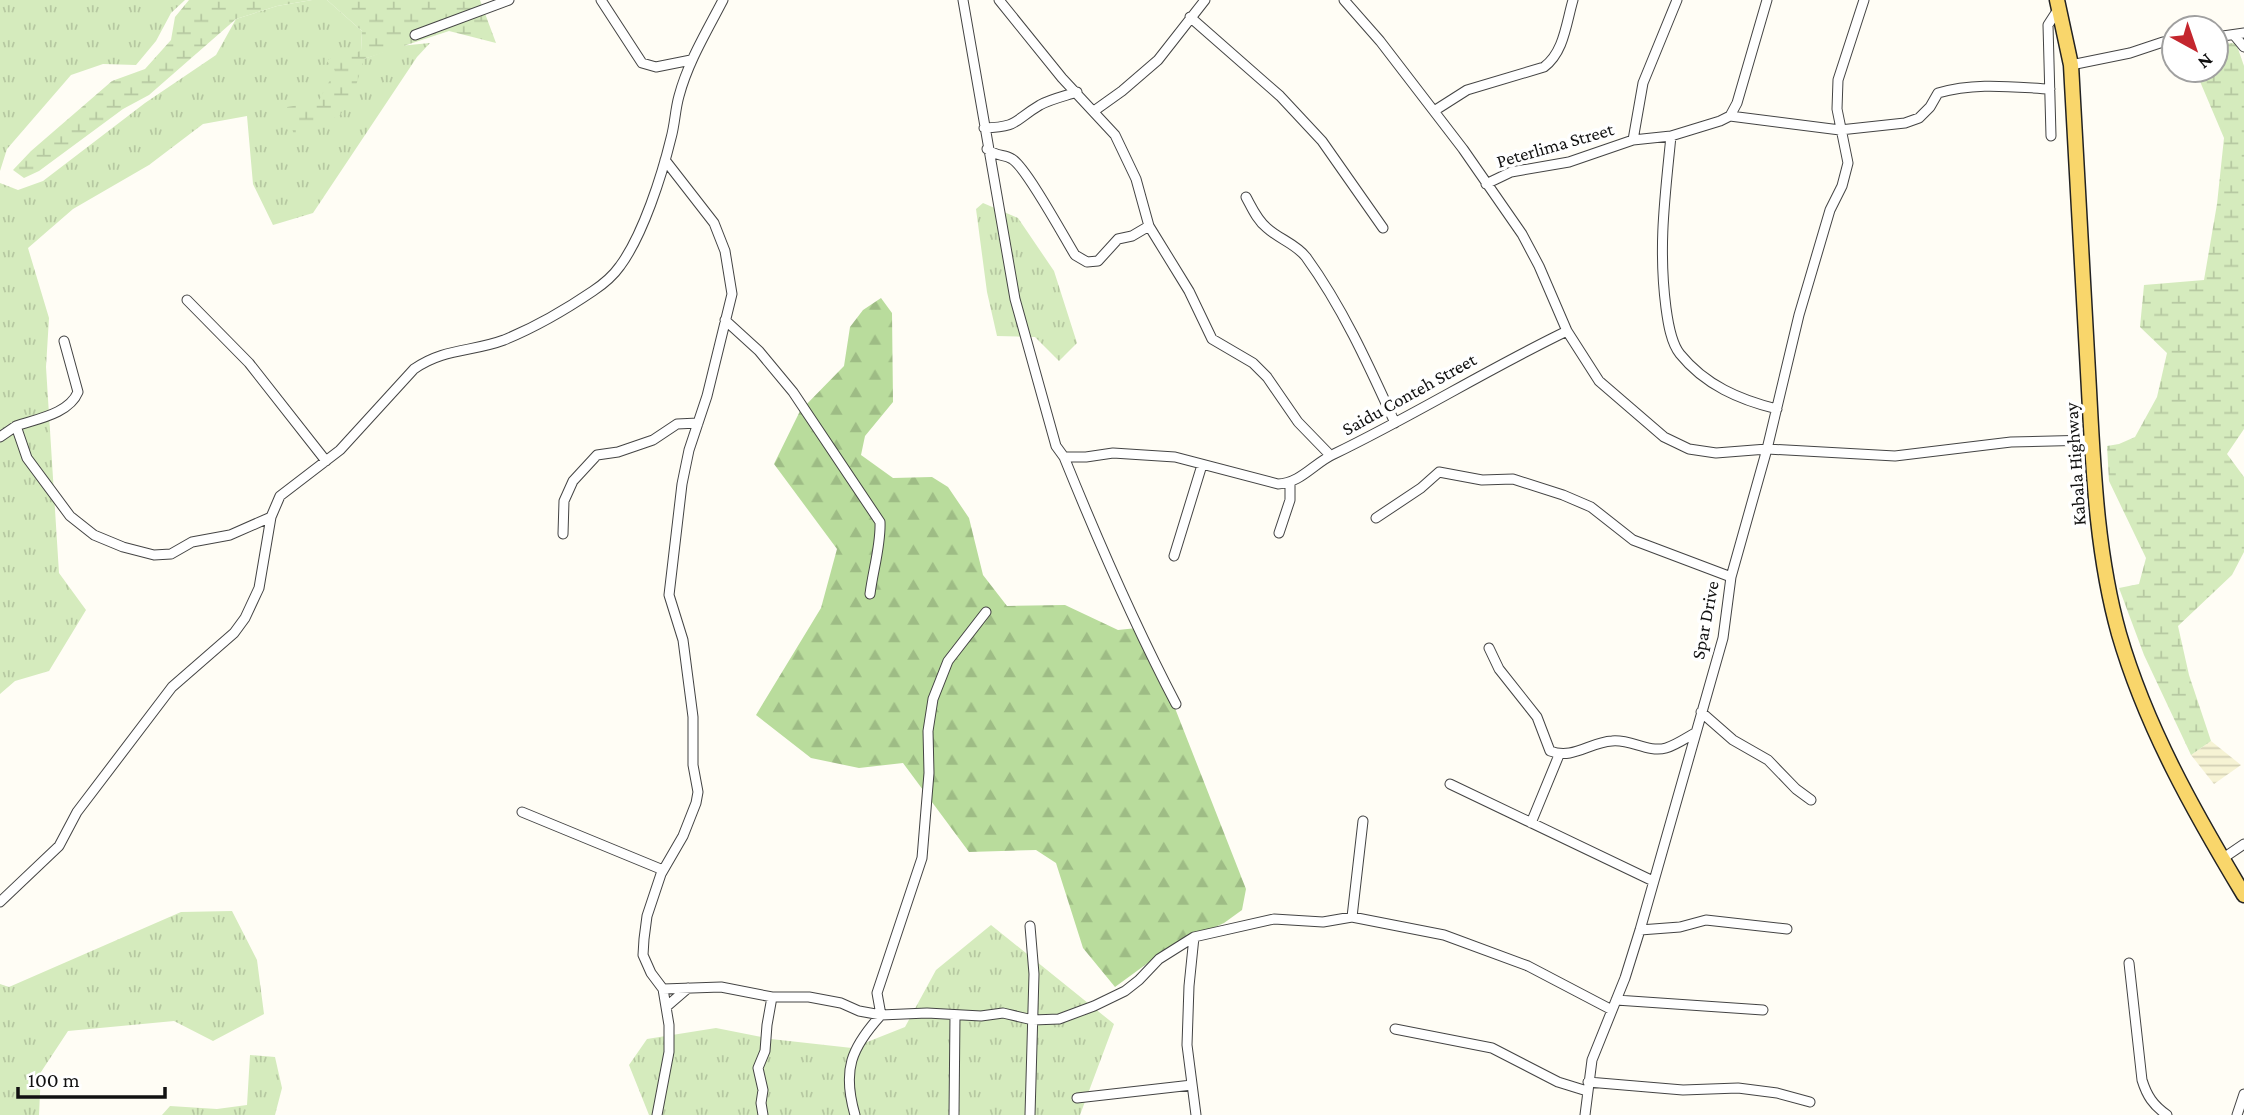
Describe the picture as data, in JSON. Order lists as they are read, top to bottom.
{
  "streets": {
    "main road": ["Kabala Highway"],
    "street": ["Peterlima Street", "Saidu Conteh Street", "Spar Drive"]
  },
  "scale_bar": "100 m",
  "north": "bottom right"
}
